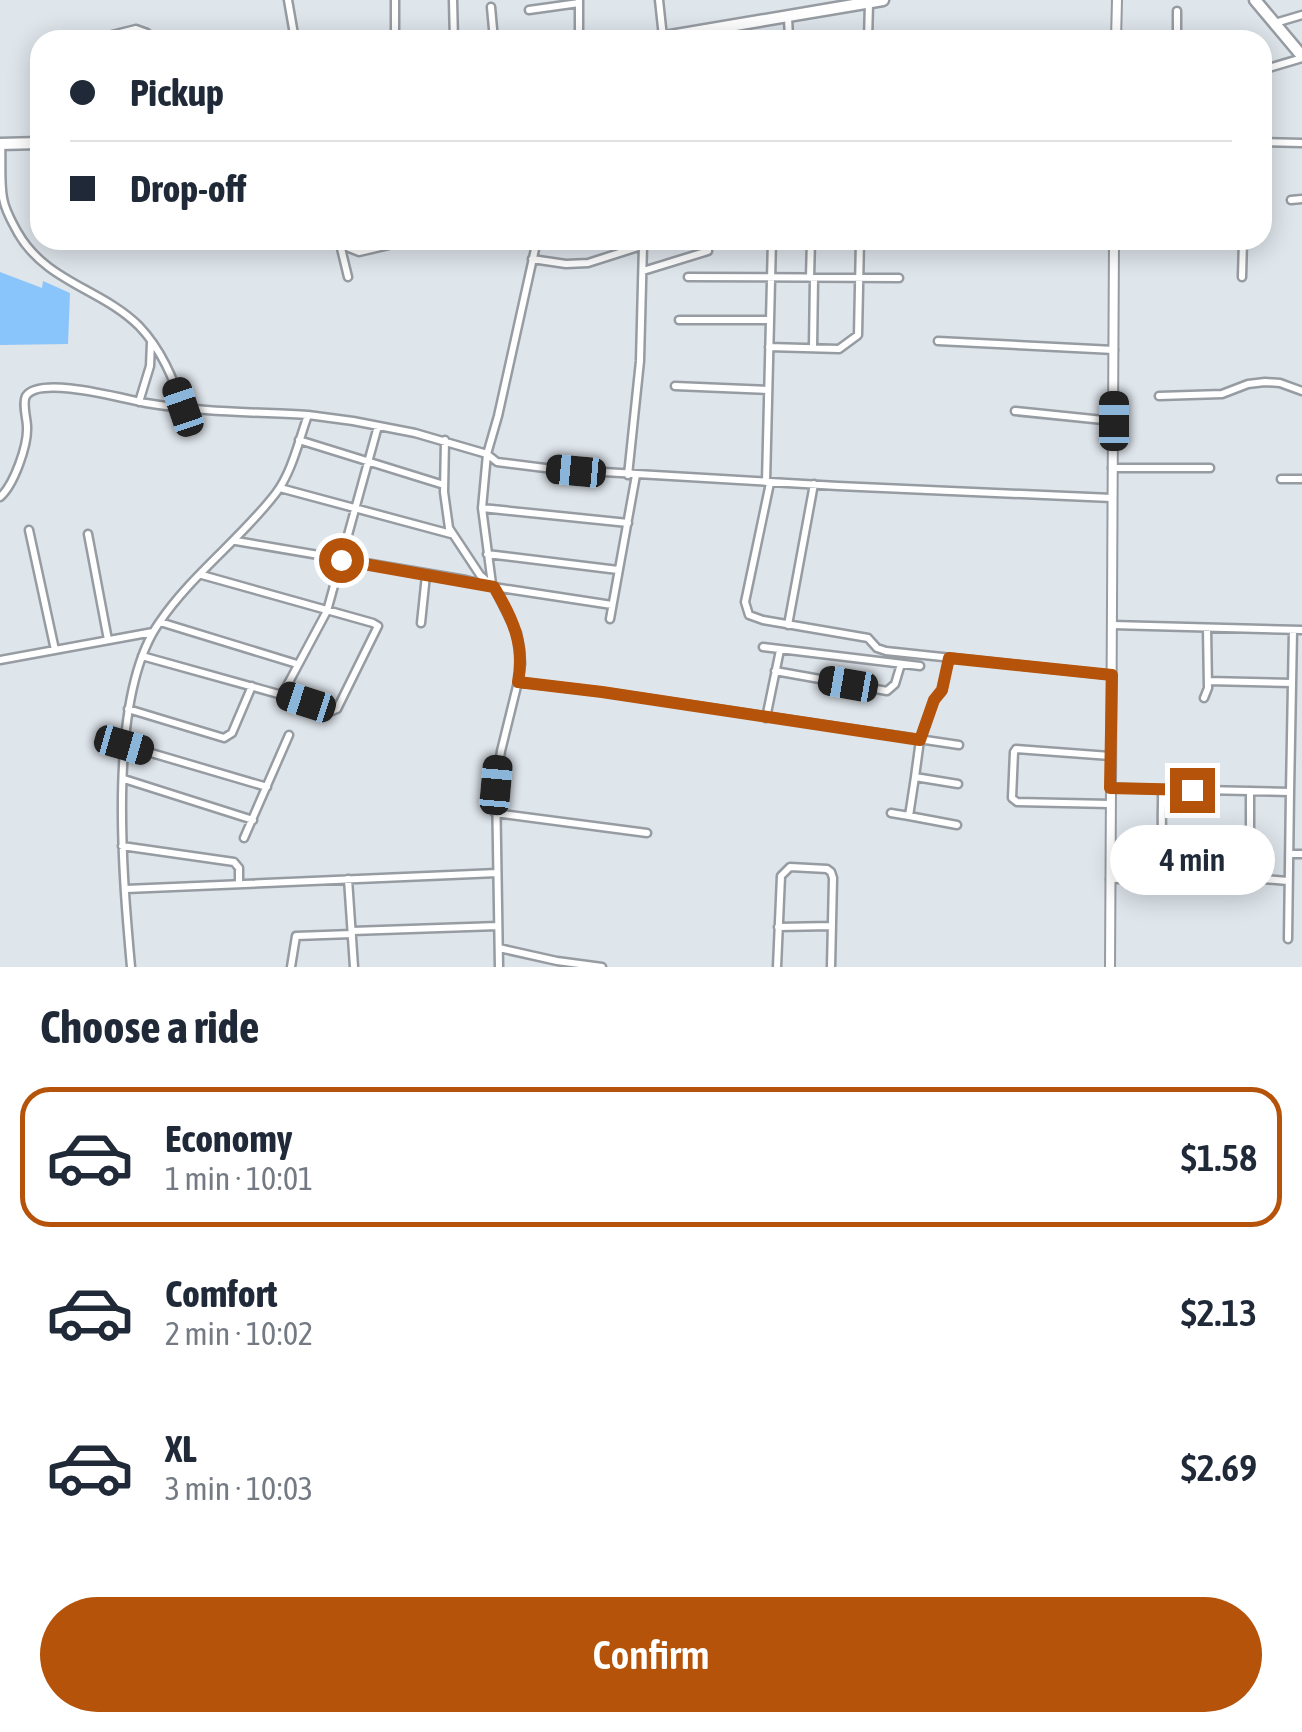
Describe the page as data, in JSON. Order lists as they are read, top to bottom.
{
  "page": {
    "banner": ["Pickup", "Drop-off"],
    "bubble": "4 min",
    "heading": "Choose a ride",
    "list": [
      {
        "name": "Economy",
        "note": "1 min · 10:01",
        "value": "$1.58"
      },
      {
        "name": "Comfort",
        "note": "2 min · 10:02",
        "value": "$2.13"
      },
      {
        "name": "XL",
        "note": "3 min · 10:03",
        "value": "$2.69"
      }
    ],
    "buttons": "Confirm"
  }
}
